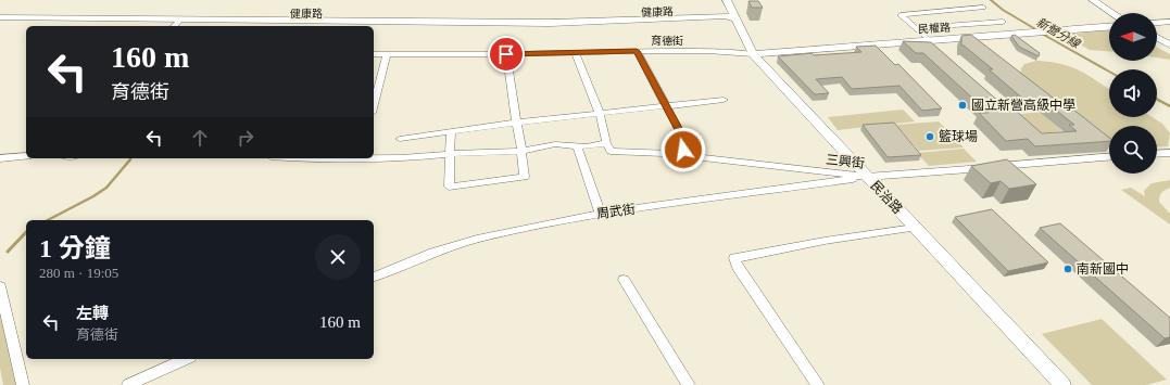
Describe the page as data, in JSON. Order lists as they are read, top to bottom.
{
  "streets": {
    "street": [
      "健康路",
      "民權路",
      "育德街",
      "三興街",
      "民治路",
      "周武街"
    ]
  },
  "crossings": [
    ["健康路", "民治路"],
    ["民權路", "育德街"],
    ["民權路", "民治路"],
    ["育德街", "民治路"],
    ["三興街", "民治路"],
    ["三興街", "周武街"],
    ["民治路", "周武街"]
  ],
  "water": ["新營分線"],
  "places": ["國立新營高級中學", "籃球場", "南新國中"],
  "north": "left",
  "page": {
    "turn": ["160 m", "育德街"],
    "heading": ["1 分鐘", "280 m · 19:05"],
    "list": [
      {
        "name": "左轉",
        "note": "育德街",
        "value": "160 m"
      }
    ]
  }
}
